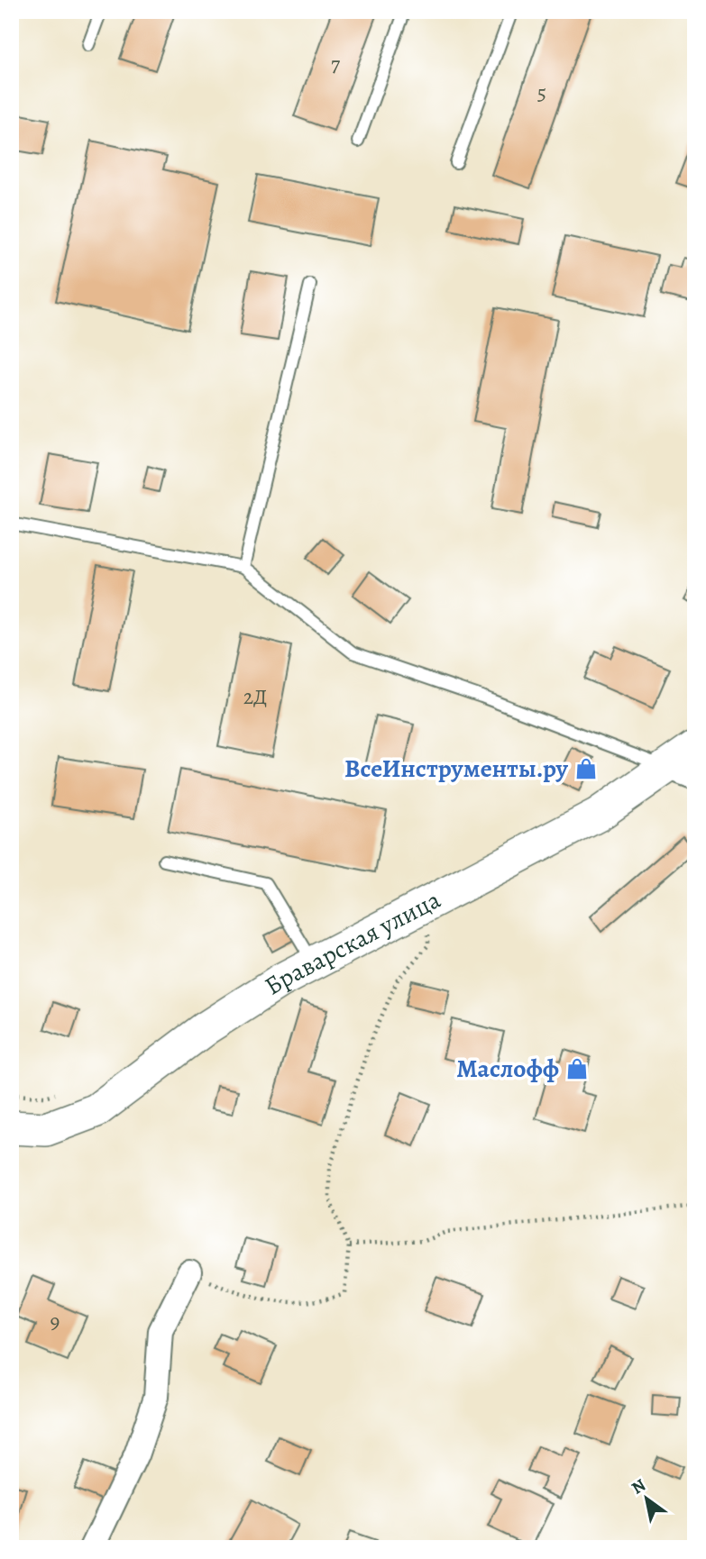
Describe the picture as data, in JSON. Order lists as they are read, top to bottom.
{
  "streets": {
    "main road": ["Браварская улица"]
  },
  "places": {
    "shop": ["ВсеИнструменты.ру", "Маслофф"]
  },
  "house_numbers": [
    "7",
    "5",
    "2Д",
    "9"
  ],
  "north": "top left"
}
